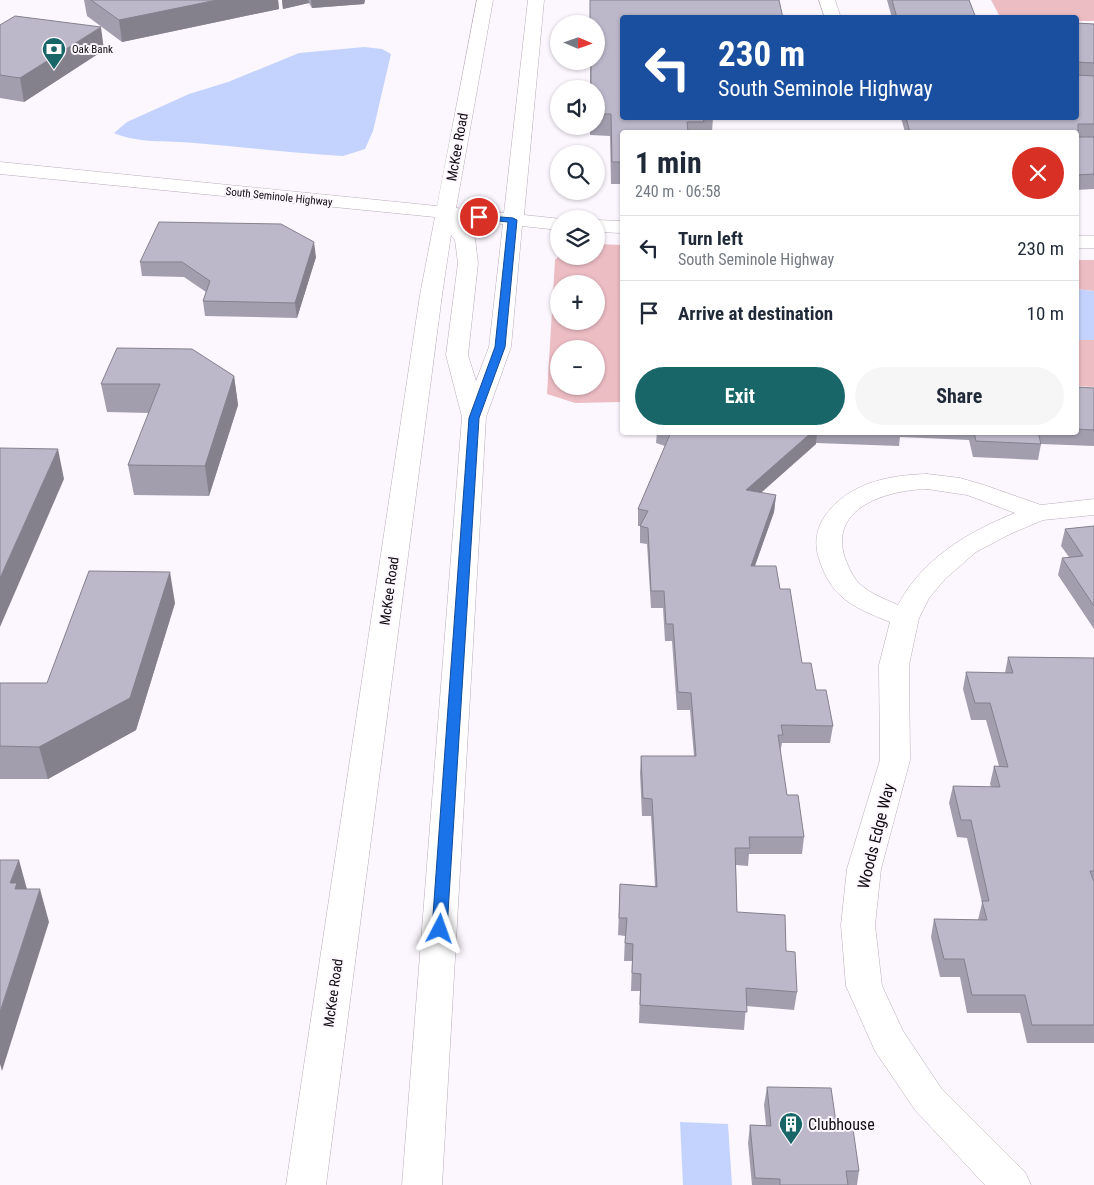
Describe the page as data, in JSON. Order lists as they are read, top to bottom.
{
  "streets": {
    "main road": ["McKee Road", "South Seminole Highway", "Woods Edge Way"]
  },
  "crossings": [
    ["McKee Road", "South Seminole Highway"]
  ],
  "places": {
    "bank": ["Oak Bank"],
    "building": ["Clubhouse"]
  },
  "north": "right",
  "page": {
    "map_buttons": ["+", "−"],
    "turn": ["230 m", "South Seminole Highway"],
    "heading": ["1 min", "240 m · 06:58"],
    "list": [
      {
        "name": "Turn left",
        "note": "South Seminole Highway",
        "value": "230 m"
      },
      {
        "name": "Arrive at destination",
        "value": "10 m"
      }
    ],
    "buttons": ["Exit", "Share"]
  }
}
